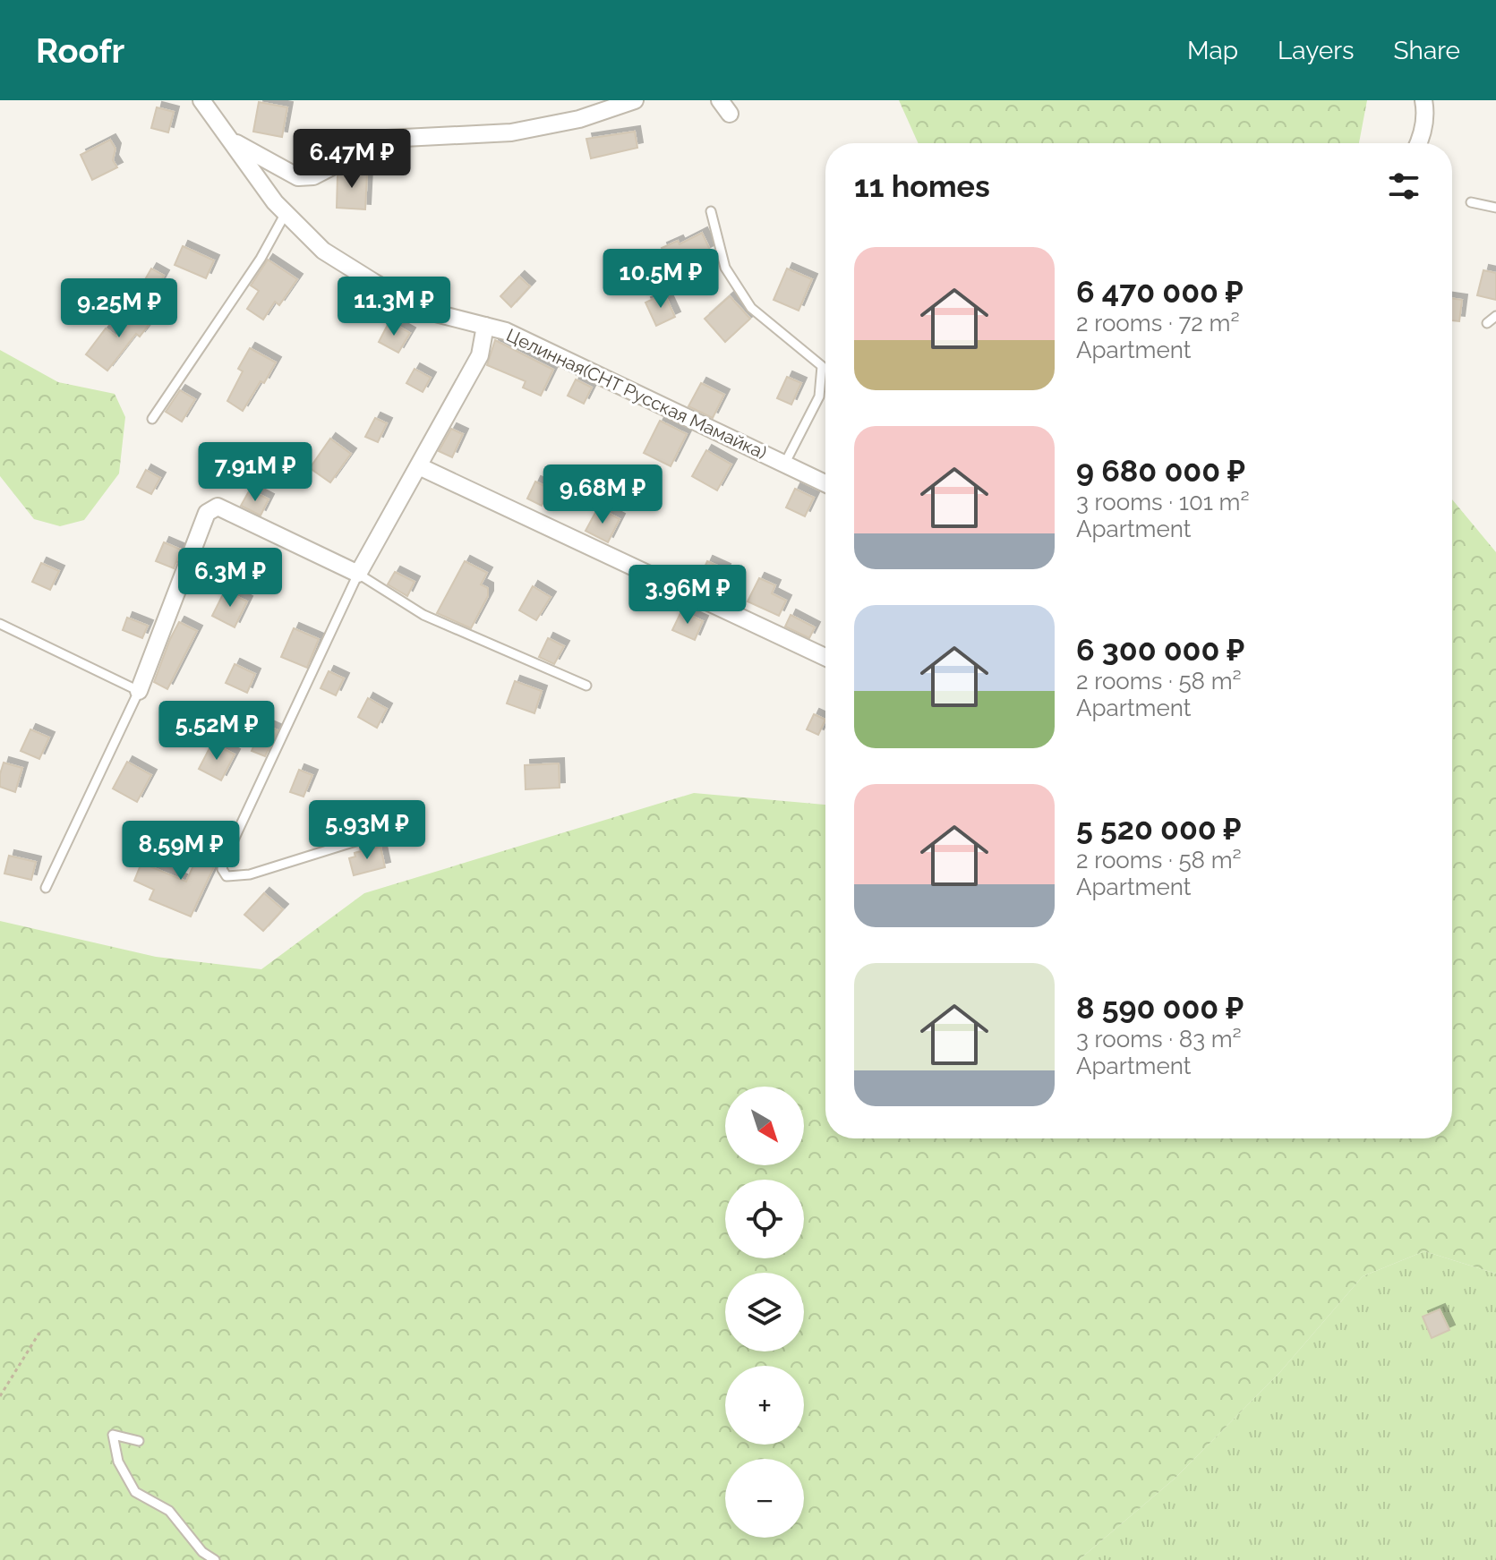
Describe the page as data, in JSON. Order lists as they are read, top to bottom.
{
  "streets": {
    "street": ["Целинная(СНТ Русская Мамайка)"]
  },
  "north": "bottom right",
  "page": {
    "header": "Roofr",
    "nav": ["Map", "Layers", "Share"],
    "price": [
      "6.47M ₽",
      "10.5M ₽",
      "11.3M ₽",
      "9.25M ₽",
      "7.91M ₽",
      "9.68M ₽",
      "6.3M ₽",
      "3.96M ₽",
      "5.52M ₽",
      "5.93M ₽",
      "8.59M ₽"
    ],
    "heading": "11 homes",
    "list": [
      {
        "name": "6 470 000 ₽",
        "note": "2 rooms · 72 m² · Apartment"
      },
      {
        "name": "9 680 000 ₽",
        "note": "3 rooms · 101 m² · Apartment"
      },
      {
        "name": "6 300 000 ₽",
        "note": "2 rooms · 58 m² · Apartment"
      },
      {
        "name": "5 520 000 ₽",
        "note": "2 rooms · 58 m² · Apartment"
      },
      {
        "name": "8 590 000 ₽",
        "note": "3 rooms · 83 m² · Apartment"
      }
    ],
    "map_buttons": ["+", "−"]
  }
}
